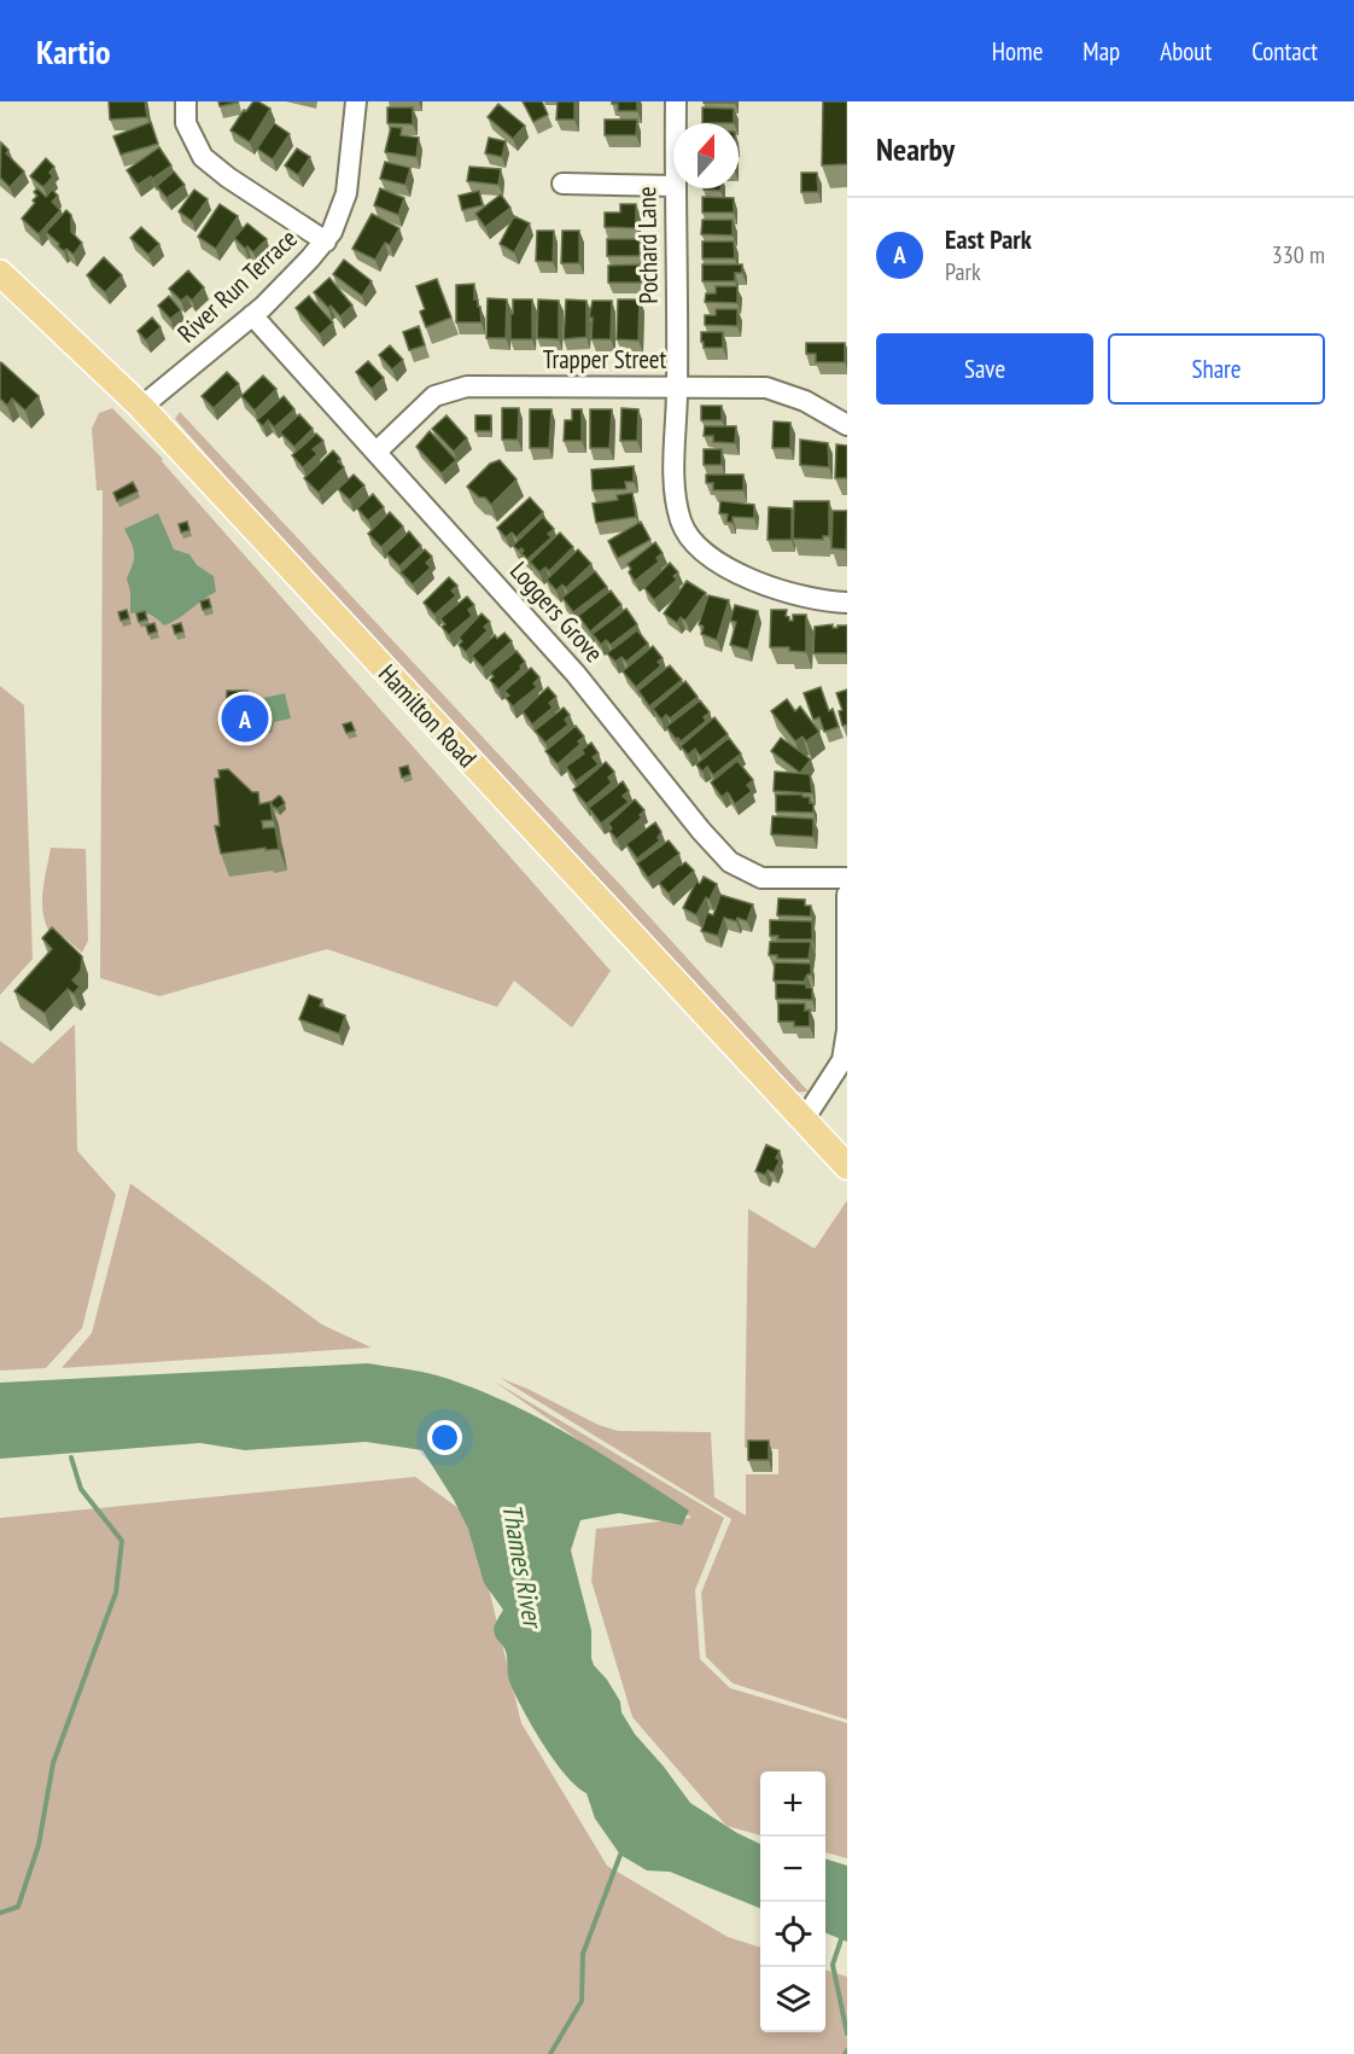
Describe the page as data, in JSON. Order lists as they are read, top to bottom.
{
  "streets": {
    "main road": ["Hamilton Road"],
    "street": [
      "Pochard Lane",
      "River Run Terrace",
      "Trapper Street",
      "Loggers Grove"
    ]
  },
  "crossings": [
    ["Pochard Lane", "Trapper Street"],
    ["River Run Terrace", "Loggers Grove"],
    ["River Run Terrace", "Hamilton Road"],
    ["Trapper Street", "Loggers Grove"]
  ],
  "water": ["Thames River"],
  "north": "top",
  "page": {
    "header": "Kartio",
    "nav": [
      "Home",
      "Map",
      "About",
      "Contact"
    ],
    "heading": "Nearby",
    "list": [
      {
        "mark": "A",
        "name": "East Park",
        "note": "Park",
        "value": "330 m"
      }
    ],
    "buttons": ["Save", "Share"],
    "pins": "A",
    "map_buttons": ["+", "−"]
  }
}
